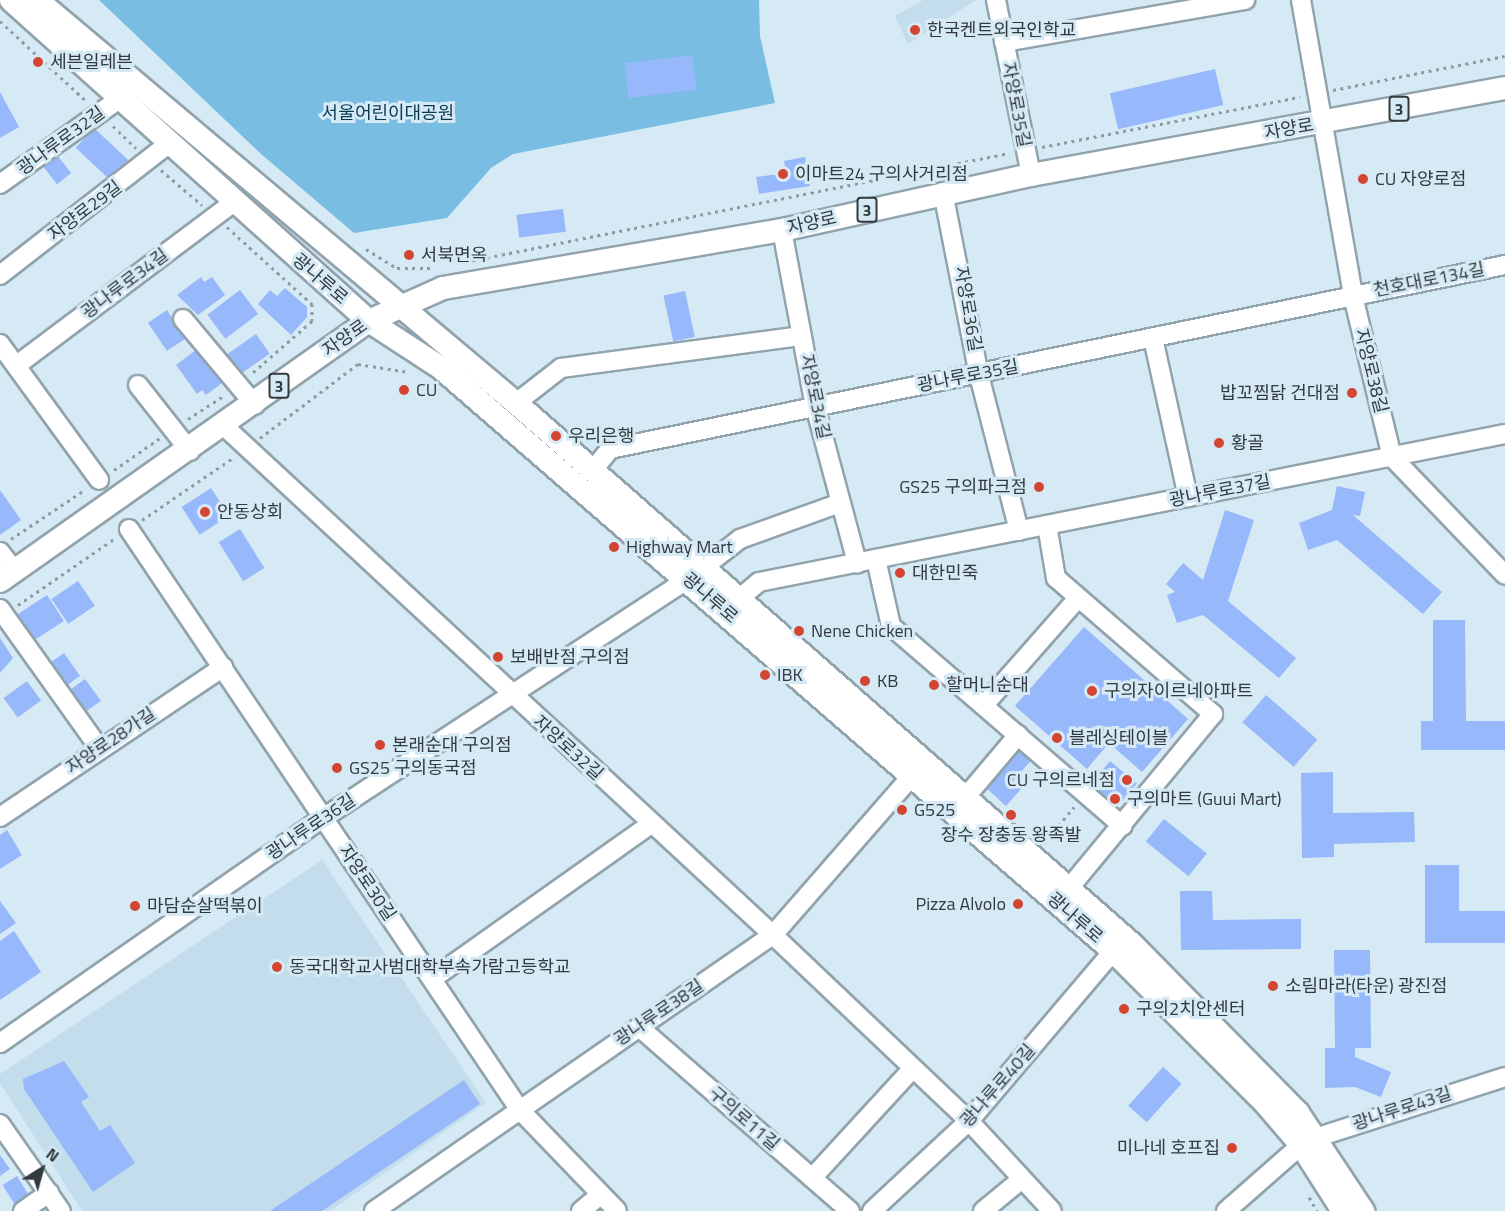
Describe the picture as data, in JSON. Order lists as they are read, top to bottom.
{
  "streets": {
    "main road": ["3", "자양로", "광나루로"],
    "street": [
      "자양로35길",
      "광나루로32길",
      "자양로29길",
      "천호대로134길",
      "광나루로34길",
      "자양로36길",
      "자양로38길",
      "광나루로35길",
      "자양로34길",
      "광나루로37길",
      "자양로28가길",
      "자양로32길",
      "광나루로36길",
      "자양로30길",
      "광나루로38길",
      "광나루로40길",
      "광나루로43길",
      "구의로11길"
    ]
  },
  "crossings": [
    ["자양로35길", "자양로"],
    ["자양로", "광나루로"],
    ["자양로", "자양로36길"],
    ["자양로", "자양로38길"],
    ["자양로", "자양로34길"],
    ["자양로", "자양로32길"],
    ["광나루로32길", "광나루로"],
    ["자양로29길", "광나루로"],
    ["광나루로", "광나루로34길"],
    ["광나루로", "광나루로35길"],
    ["광나루로", "자양로34길"],
    ["광나루로", "광나루로37길"],
    ["광나루로", "광나루로36길"],
    ["광나루로", "광나루로38길"],
    ["광나루로", "광나루로40길"],
    ["광나루로", "광나루로43길"],
    ["천호대로134길", "자양로38길"],
    ["천호대로134길", "광나루로35길"],
    ["자양로36길", "광나루로35길"],
    ["자양로36길", "광나루로37길"],
    ["자양로38길", "광나루로35길"],
    ["자양로38길", "광나루로37길"],
    ["광나루로35길", "자양로34길"],
    ["자양로34길", "광나루로37길"],
    ["자양로28가길", "자양로30길"],
    ["자양로32길", "광나루로36길"],
    ["자양로32길", "광나루로38길"],
    ["자양로32길", "광나루로40길"],
    ["광나루로36길", "자양로30길"],
    ["자양로30길", "광나루로38길"],
    ["광나루로38길", "구의로11길"]
  ],
  "parks": ["서울어린이대공원"],
  "places": [
    "한국켄트외국인학교",
    "세븐일레븐",
    "이마트24 구의사거리점",
    "CU 자양로점",
    "서북면옥",
    "CU",
    "밥꼬찜닭 건대점",
    "우리은행",
    "황골",
    "GS25 구의파크점",
    "안동상회",
    "Highway Mart",
    "대한민죽",
    "Nene Chicken",
    "보배반점 구의점",
    "IBK",
    "KB",
    "할머니순대",
    "구의자이르네아파트",
    "블레싱테이블",
    "본래순대 구의점",
    "GS25 구의동국점",
    "CU 구의르네점",
    "구의마트 (Guui Mart)",
    "G525",
    "장수 장충동 왕족발",
    "Pizza Alvolo",
    "마담순살떡볶이",
    "동국대학교사범대학부속가람고등학교",
    "소림마라(타운) 광진점",
    "구의2치안센터",
    "미나네 호프집"
  ],
  "north": "top right"
}
